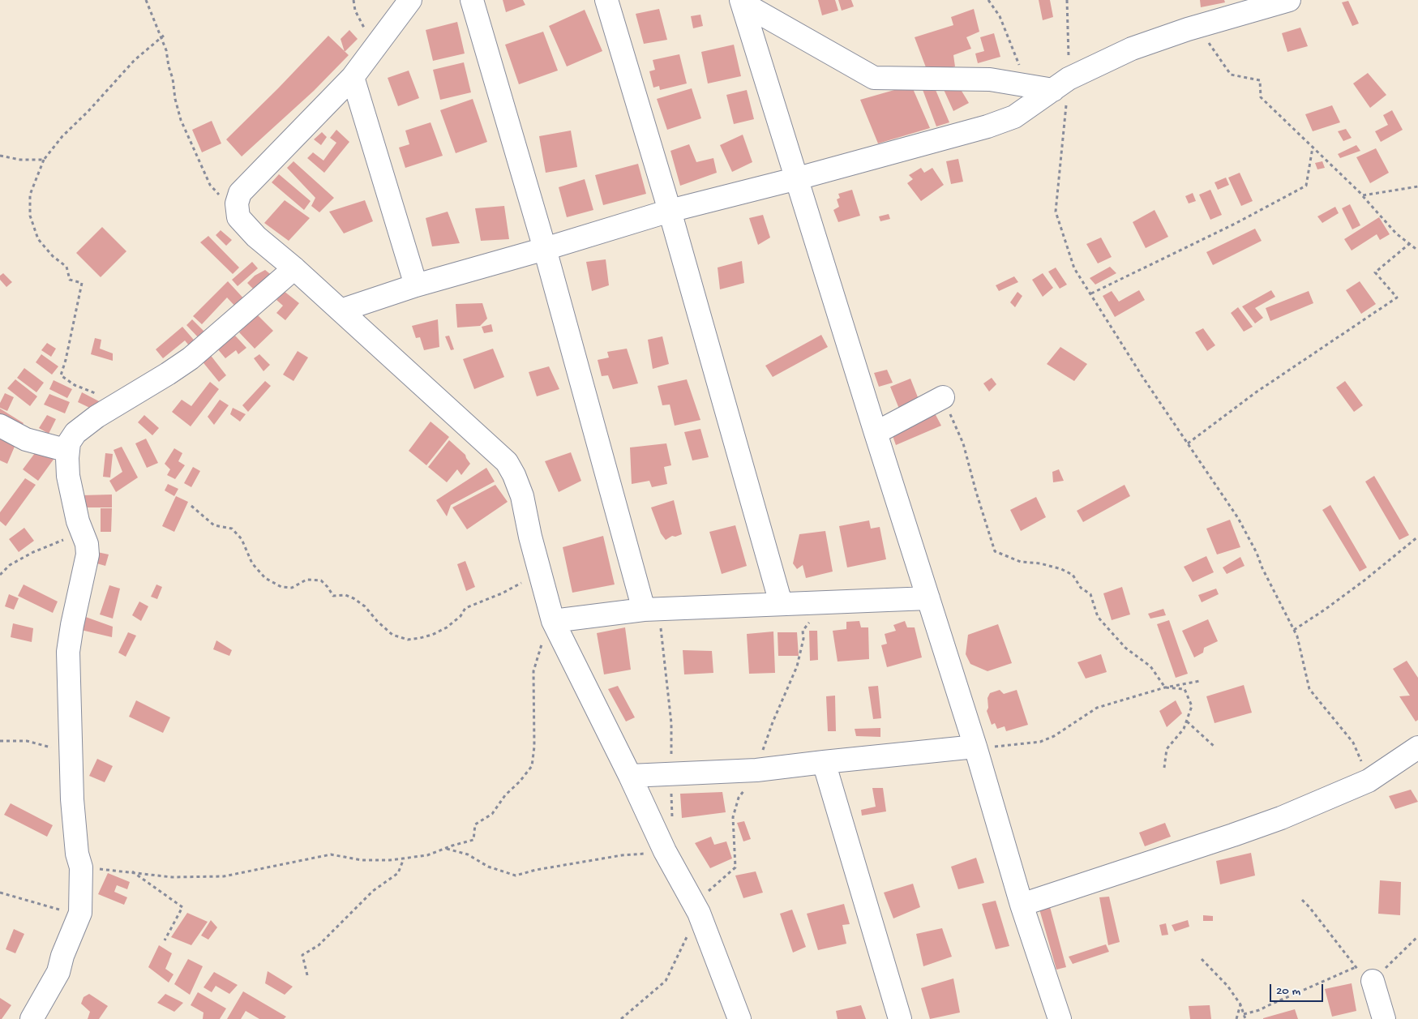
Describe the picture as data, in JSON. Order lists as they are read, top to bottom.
{
  "scale_bar": "20 m"
}
